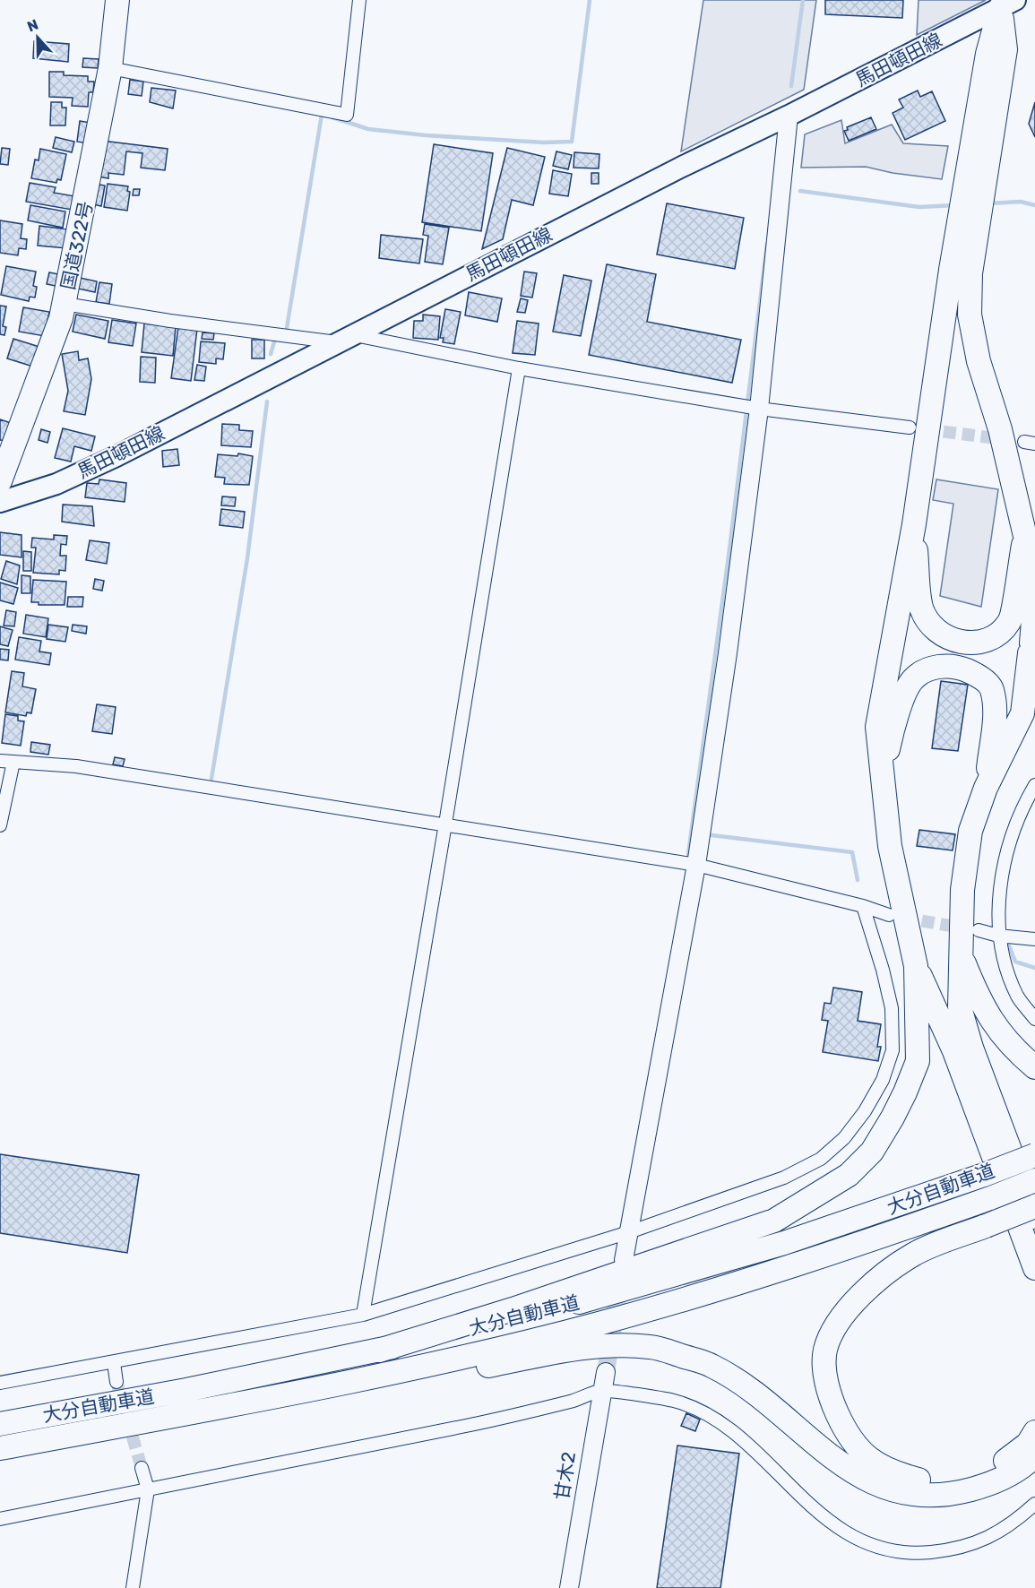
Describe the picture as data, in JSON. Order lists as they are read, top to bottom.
{
  "streets": {
    "highway": ["国道322号", "大分自動車道"],
    "main road": ["馬田頓田線"],
    "street": ["甘木2"]
  },
  "north": "top"
}
